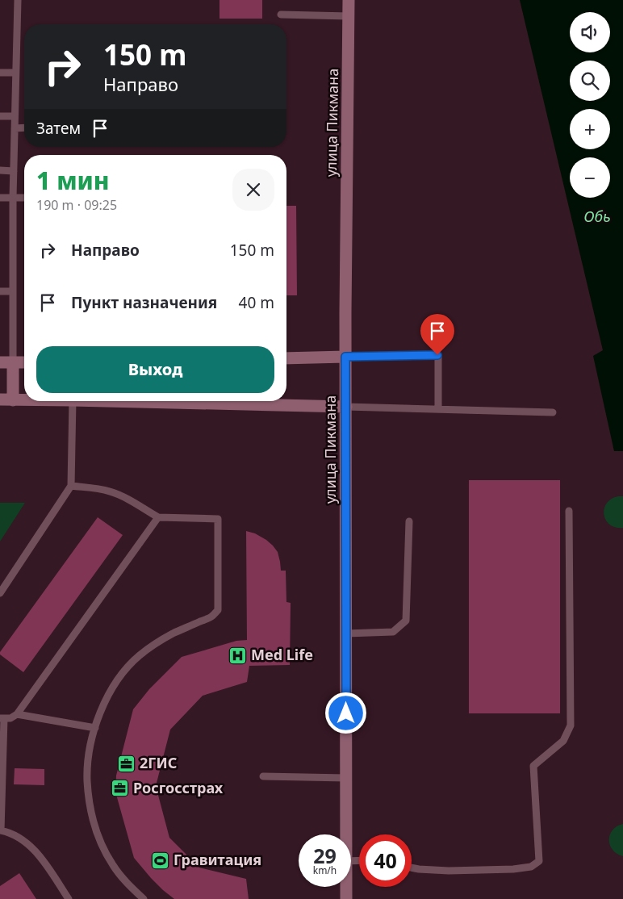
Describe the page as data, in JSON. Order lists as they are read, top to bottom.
{
  "streets": {
    "street": ["улица Пикмана"]
  },
  "water": ["Обь"],
  "places": {
    "hospital": ["Med Life"],
    "office": ["2ГИС", "Росгосстрах"],
    "sports": ["Гравитация"]
  },
  "page": {
    "map_buttons": ["+", "−"],
    "turn": ["150 m", "Направо"],
    "then": "Затем",
    "heading": ["1 мин", "190 m · 09:25"],
    "list": [
      {
        "name": "Направо",
        "value": "150 m"
      },
      {
        "name": "Пункт назначения",
        "value": "40 m"
      }
    ],
    "buttons": "Выход",
    "speed": "29 km/h",
    "limit": "40"
  }
}
